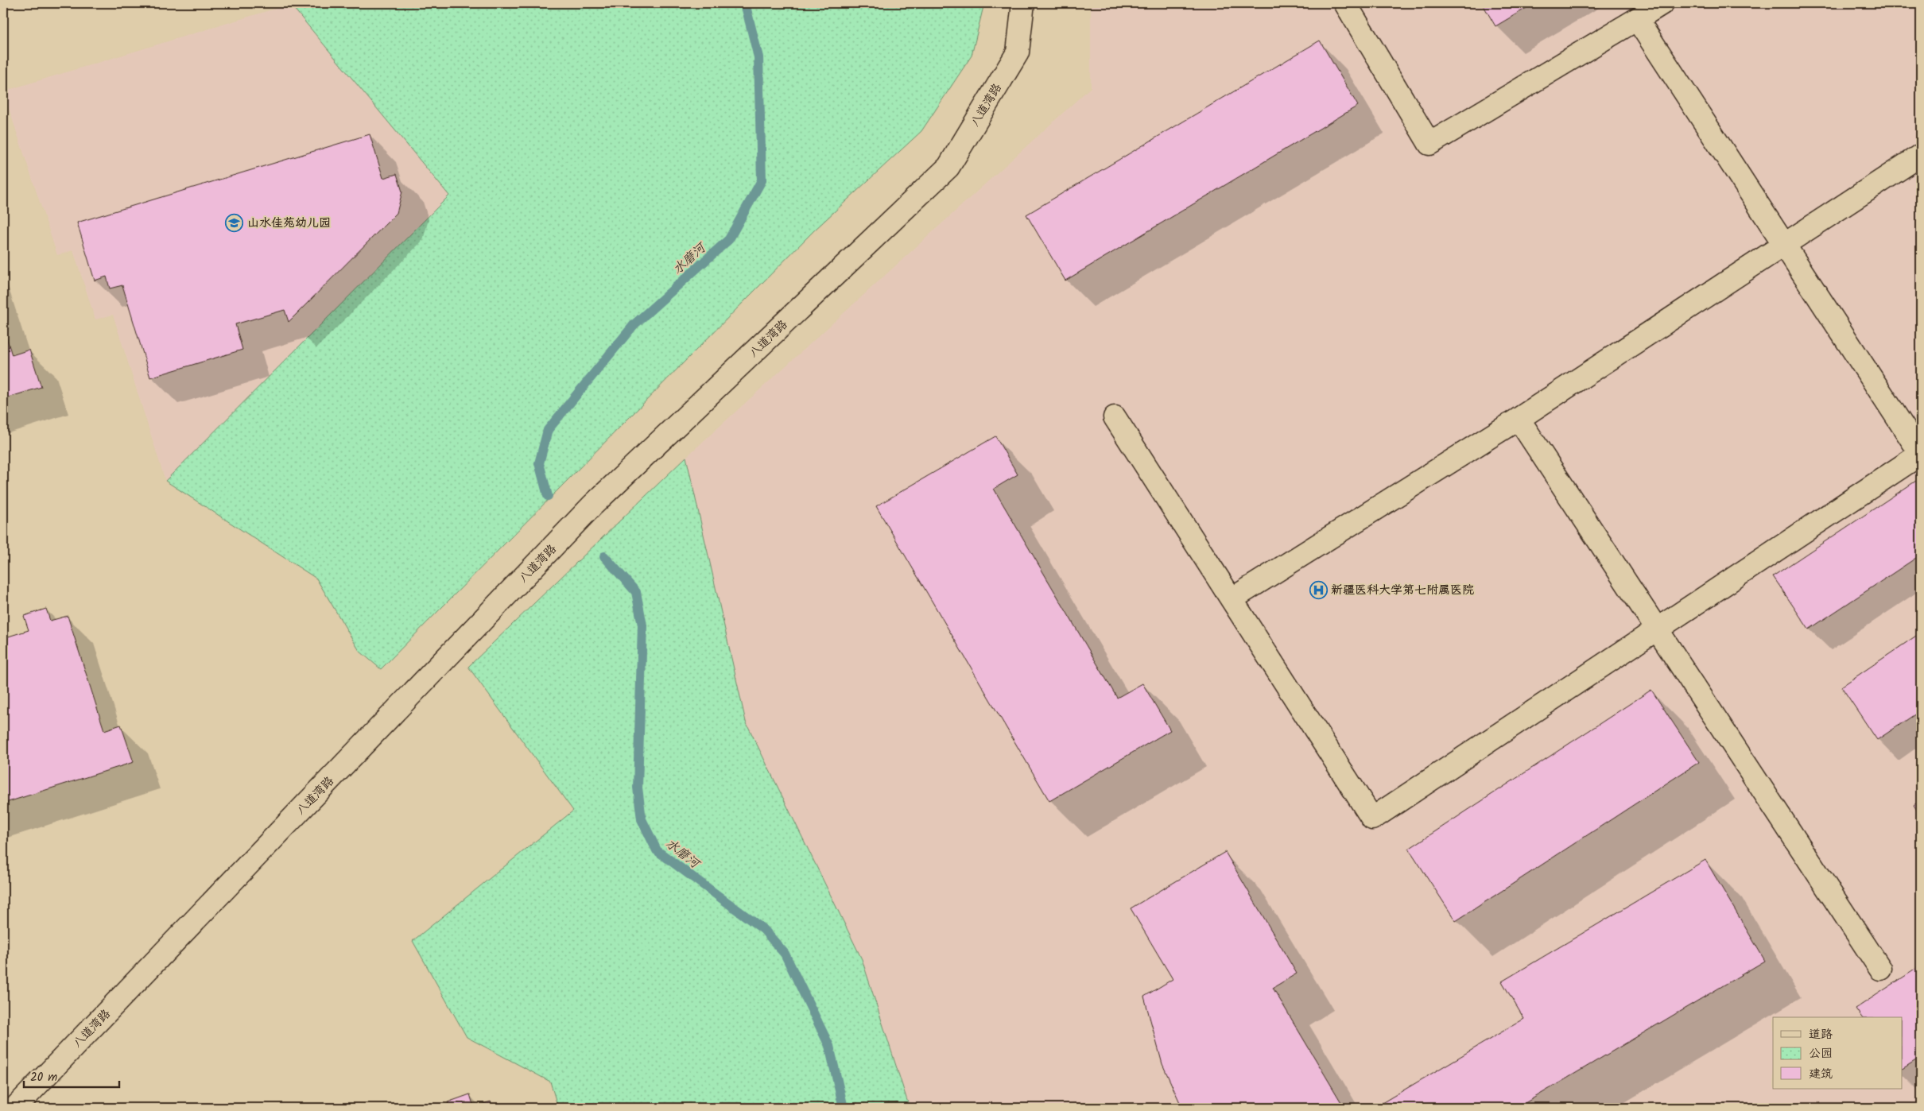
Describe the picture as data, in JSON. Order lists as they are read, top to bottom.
{
  "streets": {
    "street": ["八道湾路"]
  },
  "water": ["水磨河"],
  "places": {
    "school or university": ["山水佳苑幼儿园"],
    "hospital": ["新疆医科大学第七附属医院"]
  },
  "legend": ["道路", "公园", "建筑"],
  "scale_bar": "20 m"
}
